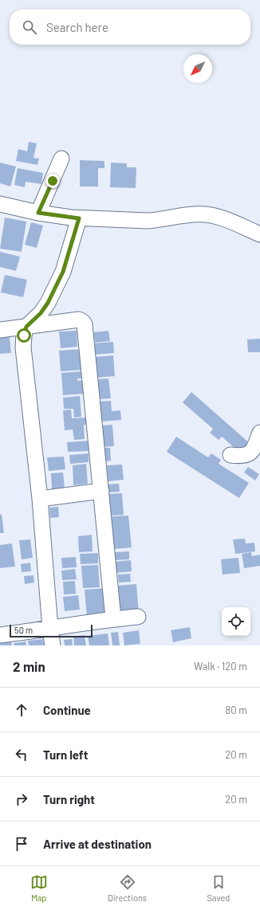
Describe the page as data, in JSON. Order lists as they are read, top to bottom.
{
  "scale_bar": "50 m",
  "north": "bottom left",
  "page": {
    "search": "Search here",
    "scale": "50 m",
    "heading": ["2 min", "Walk · 120 m"],
    "list": [
      ["Continue", "80 m"],
      ["Turn left", "20 m"],
      ["Turn right", "20 m"],
      "Arrive at destination"
    ],
    "nav": ["Map", "Directions", "Saved"]
  }
}
